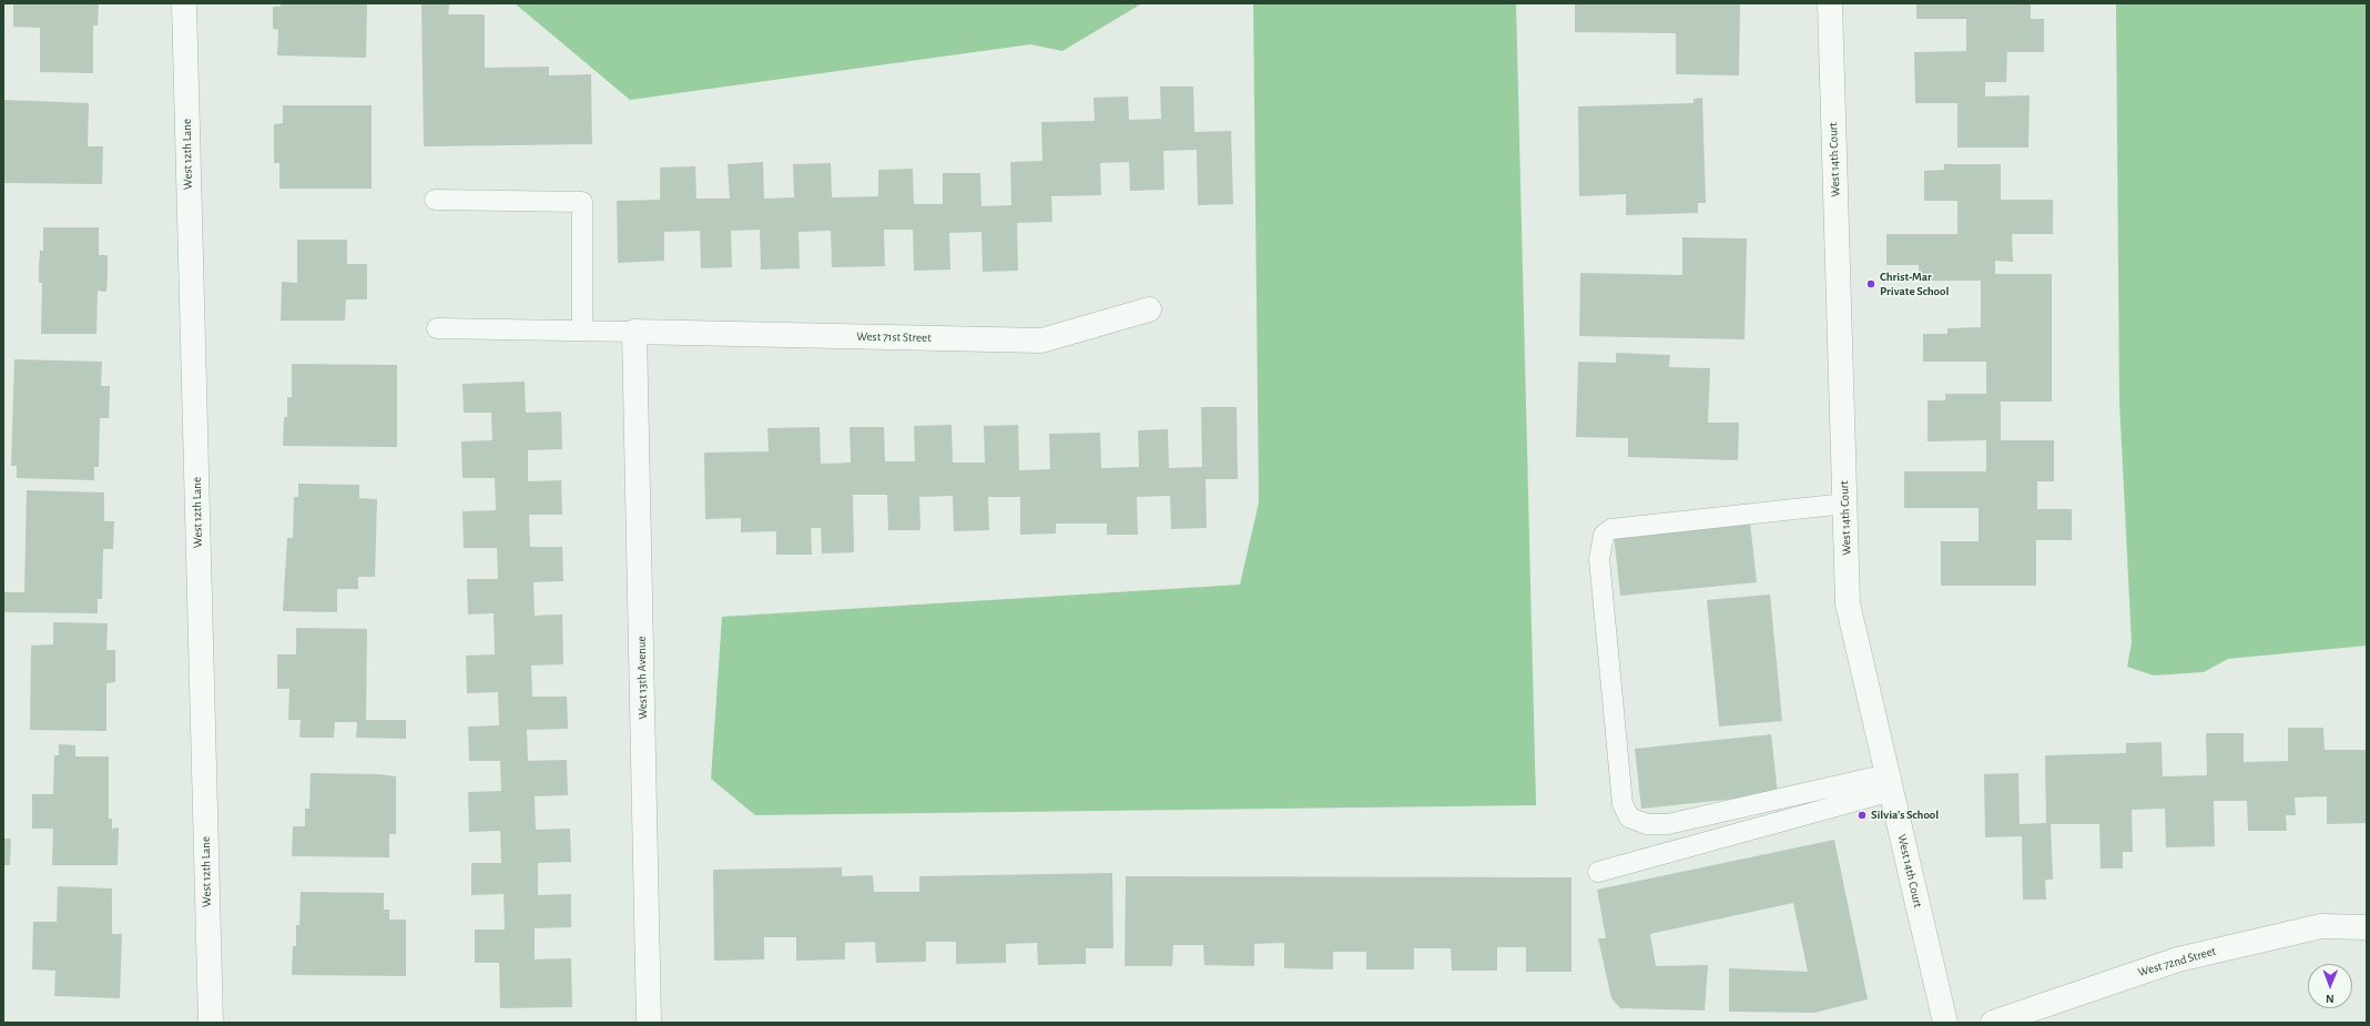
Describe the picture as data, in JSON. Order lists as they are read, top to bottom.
{
  "streets": {
    "street": [
      "West 12th Lane",
      "West 14th Court",
      "West 71st Street",
      "West 13th Avenue",
      "West 72nd Street"
    ]
  },
  "crossings": [
    ["West 71st Street", "West 13th Avenue"]
  ],
  "places": ["Christ-Mar Private School", "Silvia's School"],
  "north": "bottom"
}
